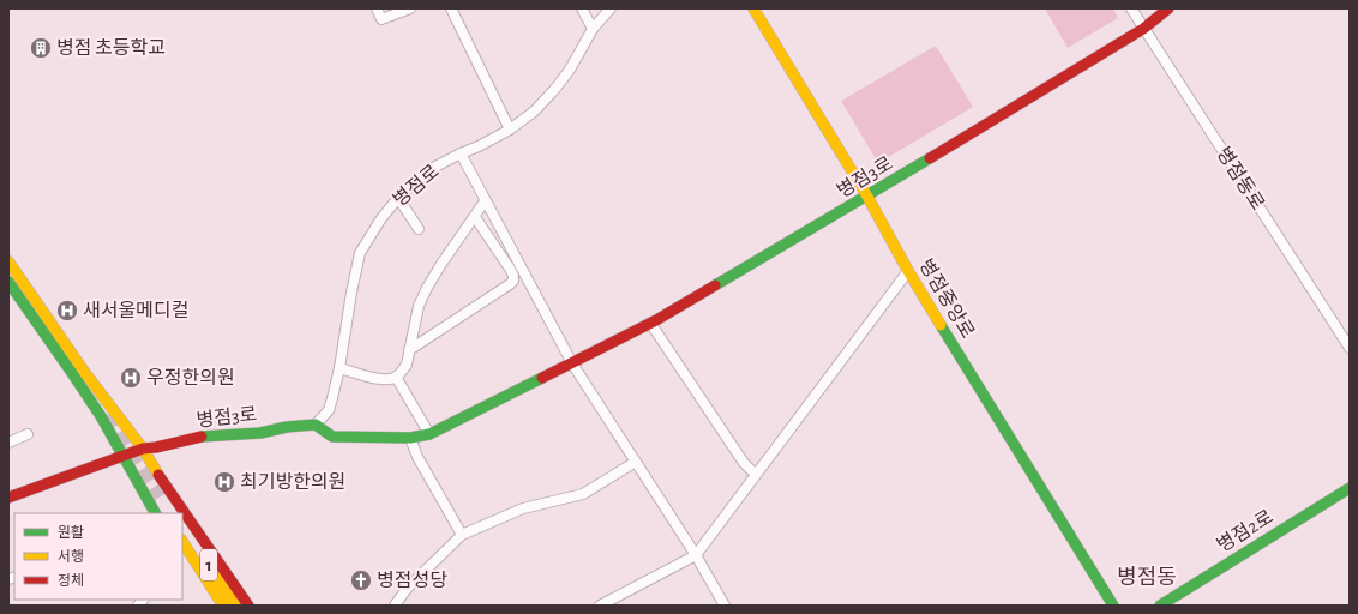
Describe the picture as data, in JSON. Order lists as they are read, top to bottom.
{
  "streets": {
    "street": [
      "병점3로",
      "병점동로",
      "병점로",
      "병점중앙로",
      "병점2로",
      "1"
    ]
  },
  "crossings": [
    ["병점3로", "병점동로"],
    ["병점3로", "병점로"],
    ["병점3로", "병점중앙로"]
  ],
  "districts": ["병점동"],
  "places": {
    "building": ["병점 초등학교"],
    "hospital": ["새서울메디컬", "우정한의원", "최기방한의원"],
    "church": ["병점성당"]
  },
  "legend": ["원활", "서행", "정체"]
}
